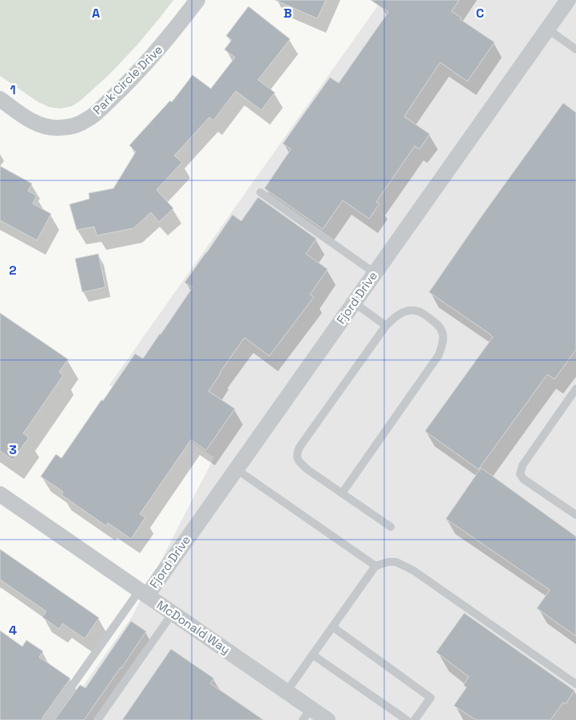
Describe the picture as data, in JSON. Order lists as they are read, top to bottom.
{
  "streets": {
    "street": ["Park Circle Drive", "Fjord Drive", "McDonald Way"]
  },
  "crossings": [
    ["Fjord Drive", "McDonald Way"]
  ],
  "grid": {
    "columns": ["A", "B", "C"],
    "rows": [
      "1",
      "2",
      "3",
      "4"
    ]
  }
}
